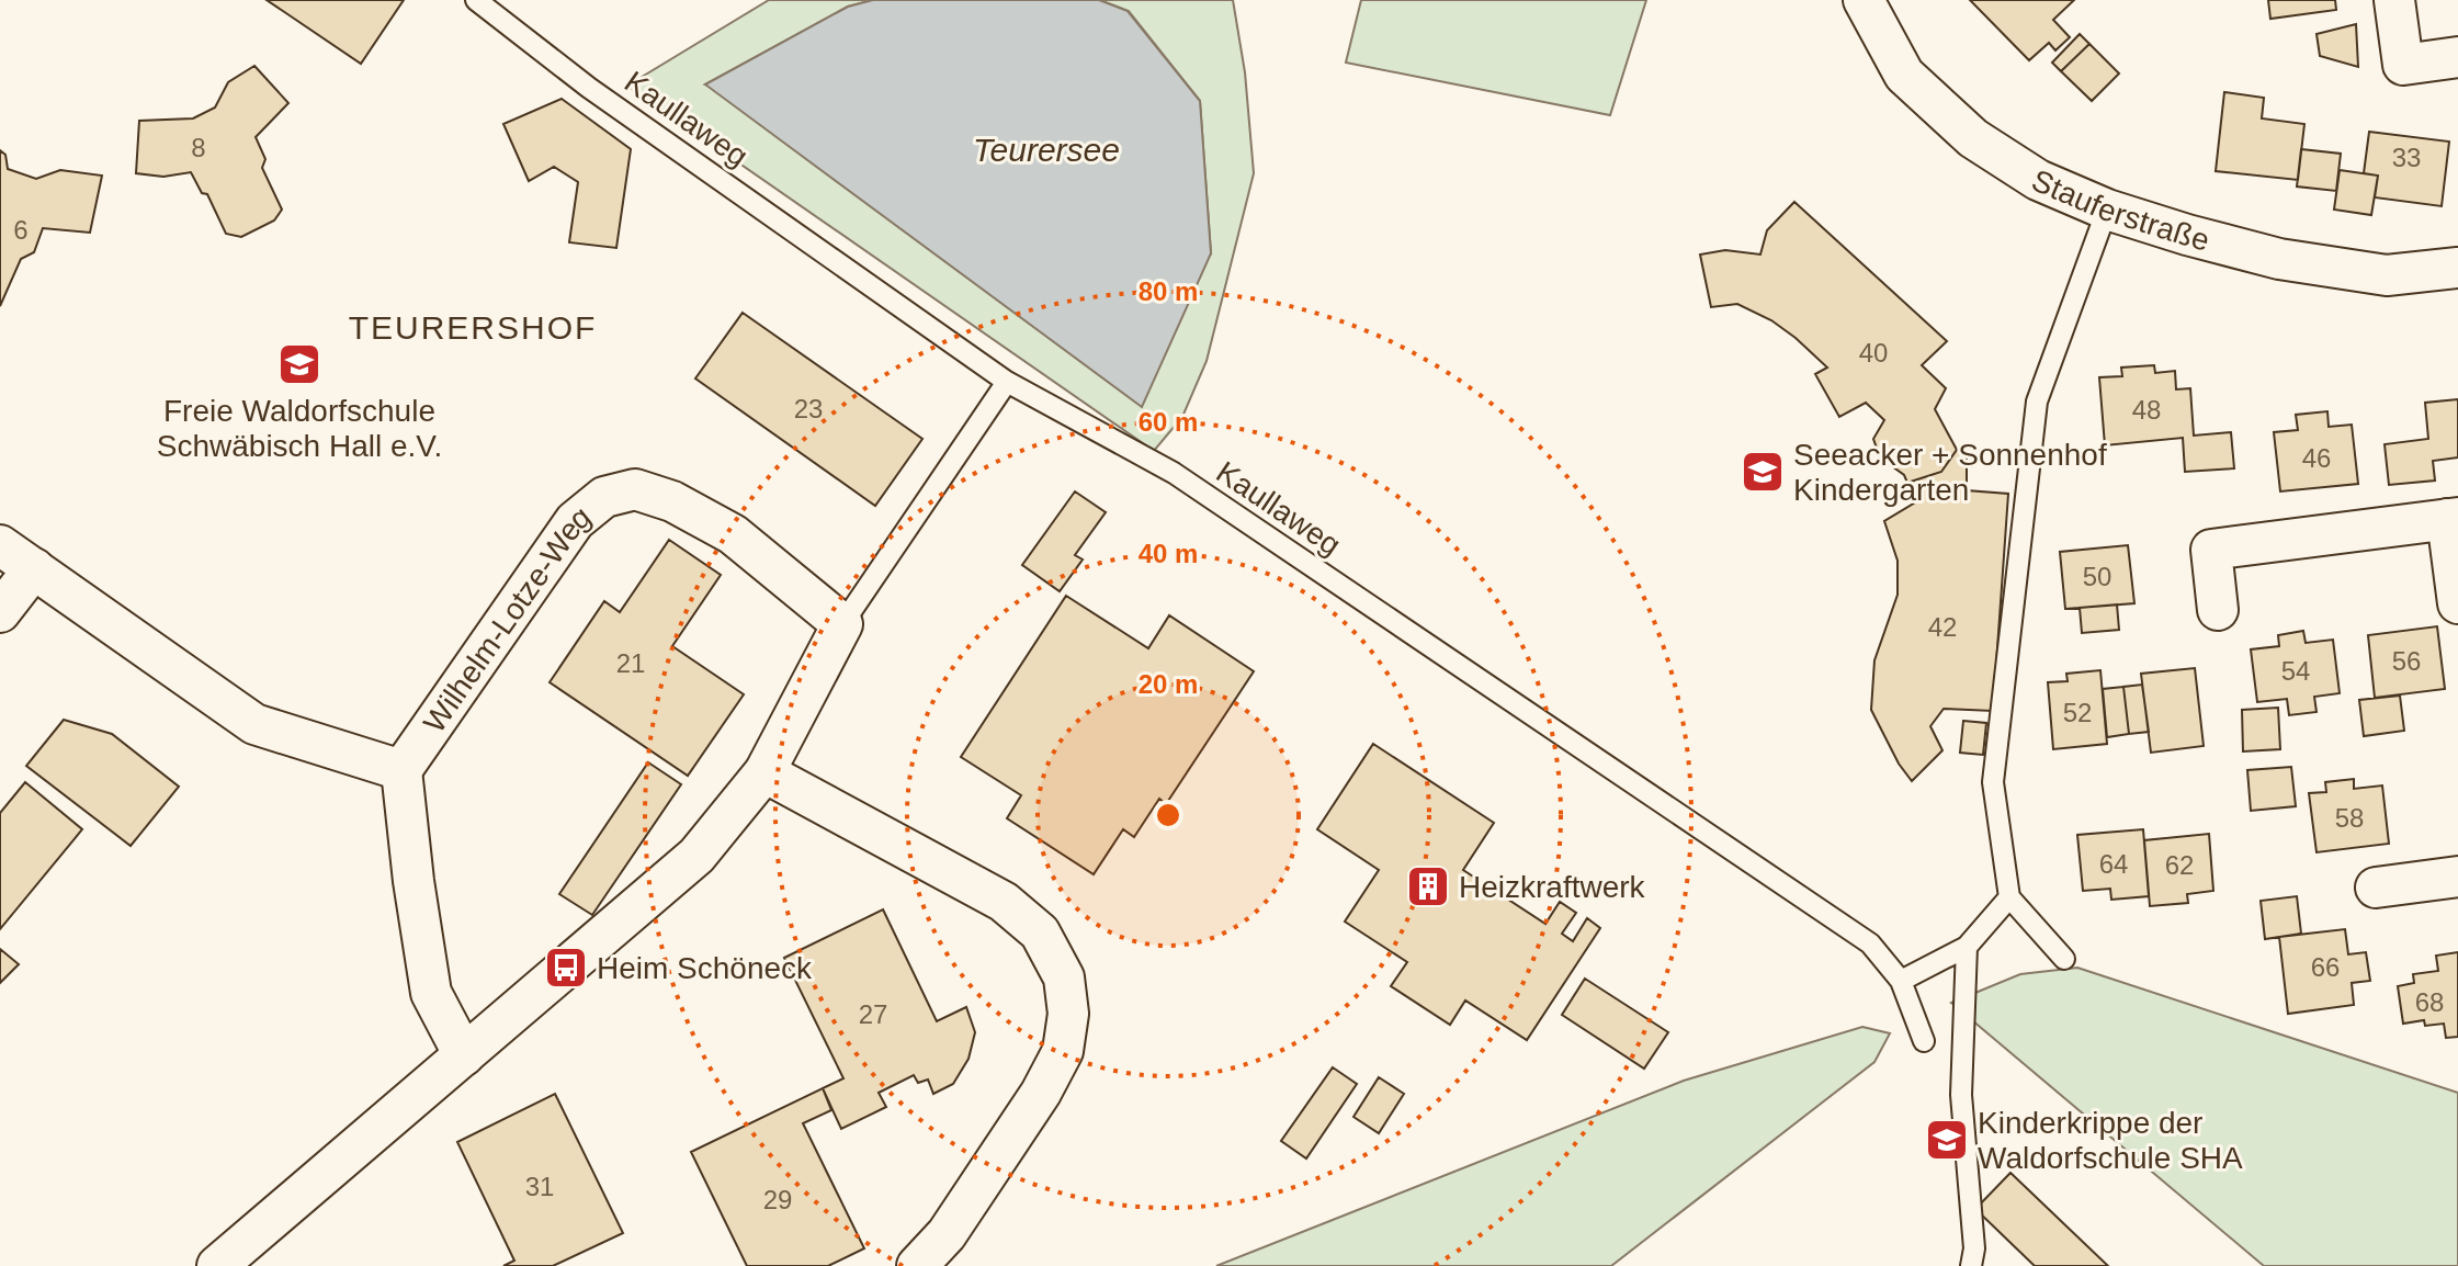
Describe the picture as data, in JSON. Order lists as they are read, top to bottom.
{
  "streets": {
    "street": ["Stauferstraße", "Wilhelm-Lotze-Weg"],
    "lane": ["Kaullaweg"]
  },
  "districts": ["TEURERSHOF"],
  "water": ["Teurersee"],
  "places": {
    "school or university": ["Freie Waldorfschule Schwäbisch Hall e.V.", "Seeacker + Sonnenhof Kindergarten", "Kinderkrippe der Waldorfschule SHA"],
    "building": ["Heizkraftwerk"],
    "bus stop": ["Heim Schöneck"]
  },
  "house_numbers": [
    "8",
    "33",
    "6",
    "40",
    "23",
    "48",
    "46",
    "50",
    "42",
    "56",
    "21",
    "54",
    "52",
    "58",
    "64",
    "62",
    "66",
    "68",
    "27",
    "31",
    "29"
  ],
  "rings": [
    "80 m",
    "60 m",
    "40 m",
    "20 m"
  ]
}
